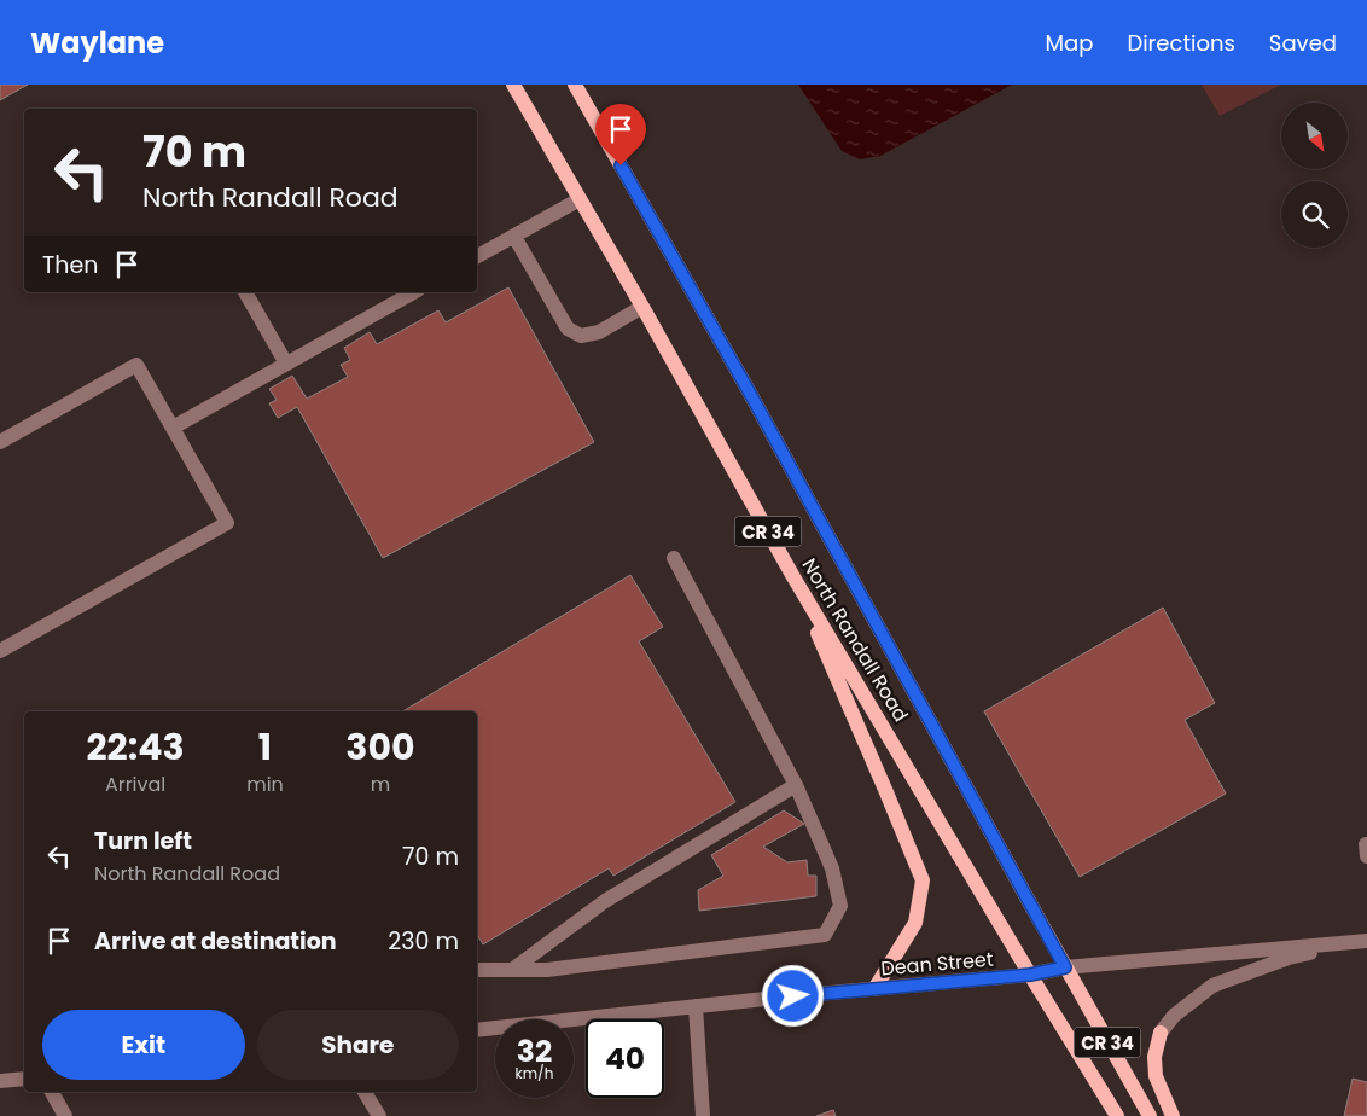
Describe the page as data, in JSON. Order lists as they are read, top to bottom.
{
  "streets": {
    "main road": ["CR 34", "North Randall Road"],
    "street": ["Dean Street"]
  },
  "crossings": [
    ["CR 34", "Dean Street"],
    ["North Randall Road", "Dean Street"]
  ],
  "north": "bottom right",
  "page": {
    "header": "Waylane",
    "nav": ["Map", "Directions", "Saved"],
    "turn": ["70 m", "North Randall Road"],
    "then": "Then",
    "eta": [
      "22:43",
      "Arrival",
      "1",
      "min",
      "300",
      "m"
    ],
    "list": [
      {
        "name": "Turn left",
        "note": "North Randall Road",
        "value": "70 m"
      },
      {
        "name": "Arrive at destination",
        "value": "230 m"
      }
    ],
    "buttons": ["Exit", "Share"],
    "speed": "32 km/h",
    "limit": "40"
  }
}
